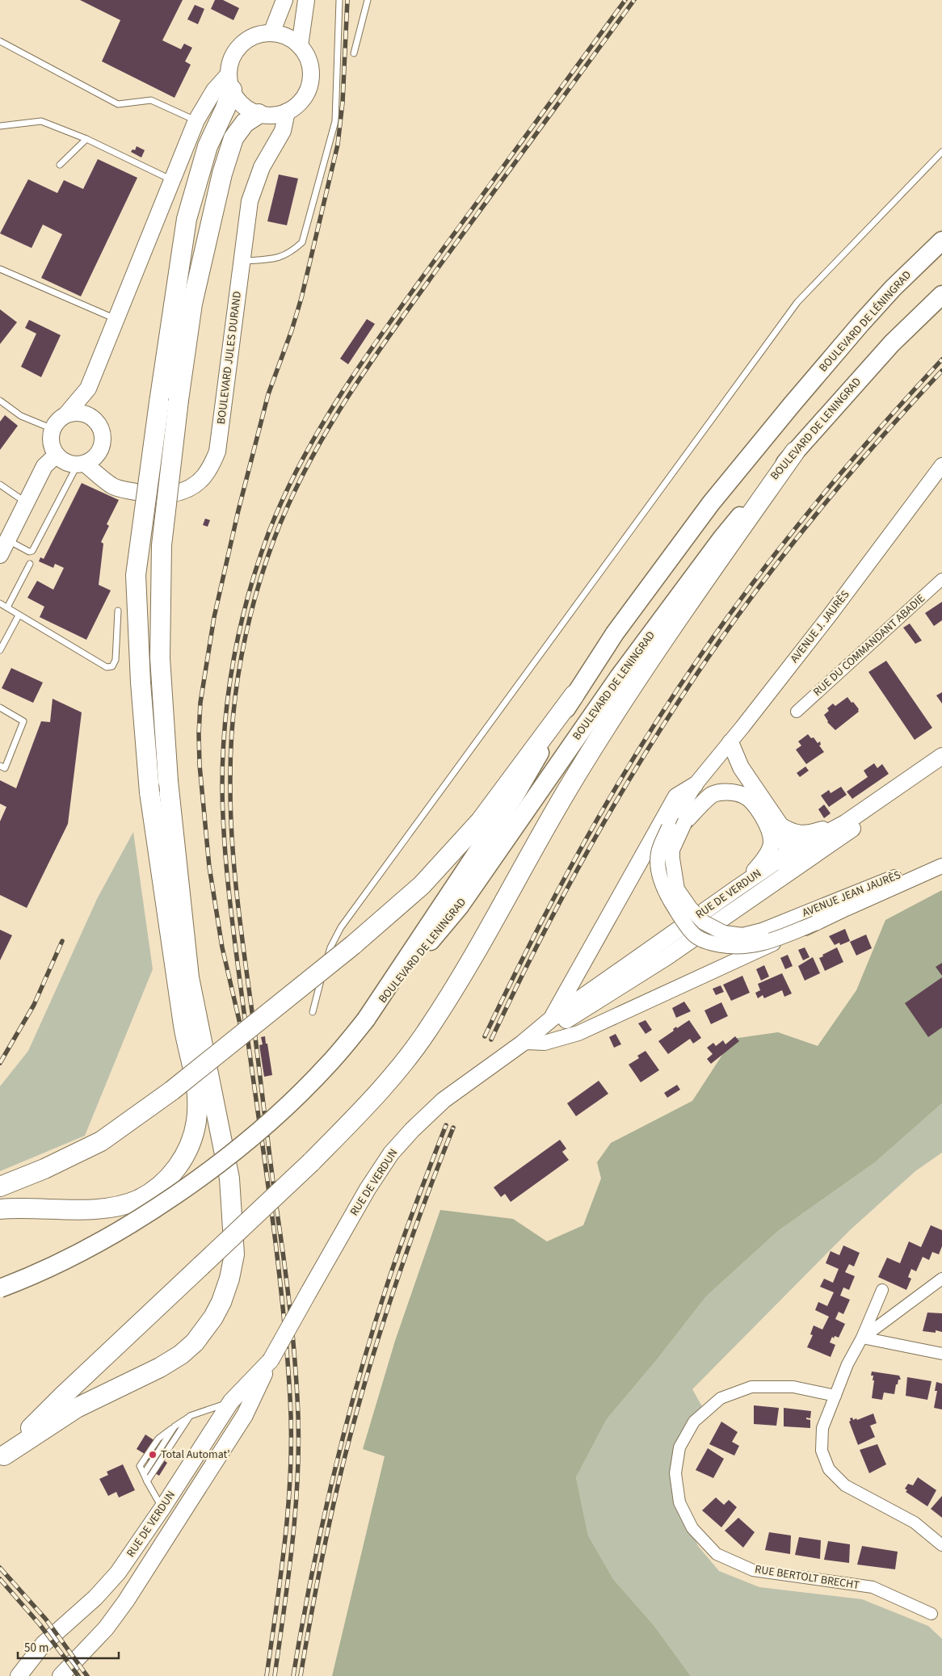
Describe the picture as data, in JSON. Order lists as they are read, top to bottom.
{
  "streets": {
    "main road": [
      "BOULEVARD DE LÉNINGRAD",
      "BOULEVARD JULES DURAND",
      "BOULEVARD DE LENINGRAD",
      "RUE DE VERDUN"
    ],
    "street": [
      "AVENUE J. JAURÈS",
      "RUE DU COMMANDANT ABADIE",
      "AVENUE JEAN JAURÈS",
      "RUE BERTOLT BRECHT"
    ]
  },
  "crossings": [
    ["BOULEVARD DE LÉNINGRAD", "BOULEVARD DE LENINGRAD"],
    ["AVENUE J. JAURÈS", "AVENUE JEAN JAURÈS"]
  ],
  "places": ["Total Automat'"],
  "scale_bar": "50 m"
}
